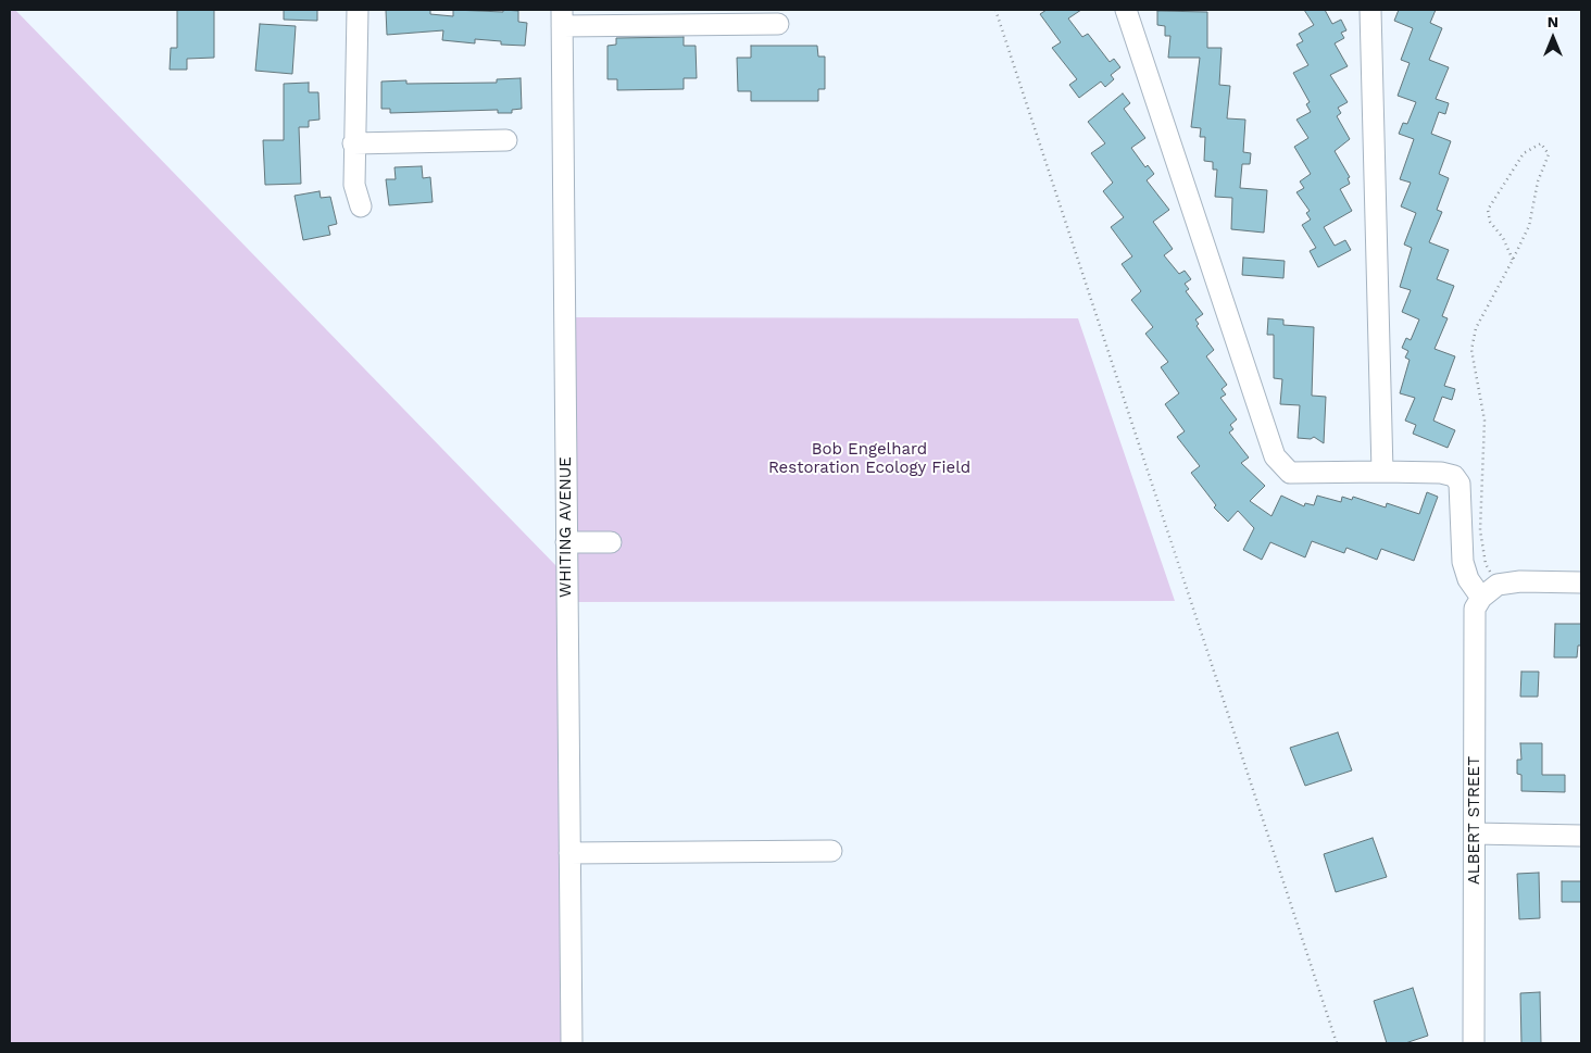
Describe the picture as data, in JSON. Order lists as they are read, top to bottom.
{
  "streets": {
    "street": ["WHITING AVENUE", "ALBERT STREET"]
  },
  "parks": ["Bob Engelhard Restoration Ecology Field"],
  "north": "top"
}
